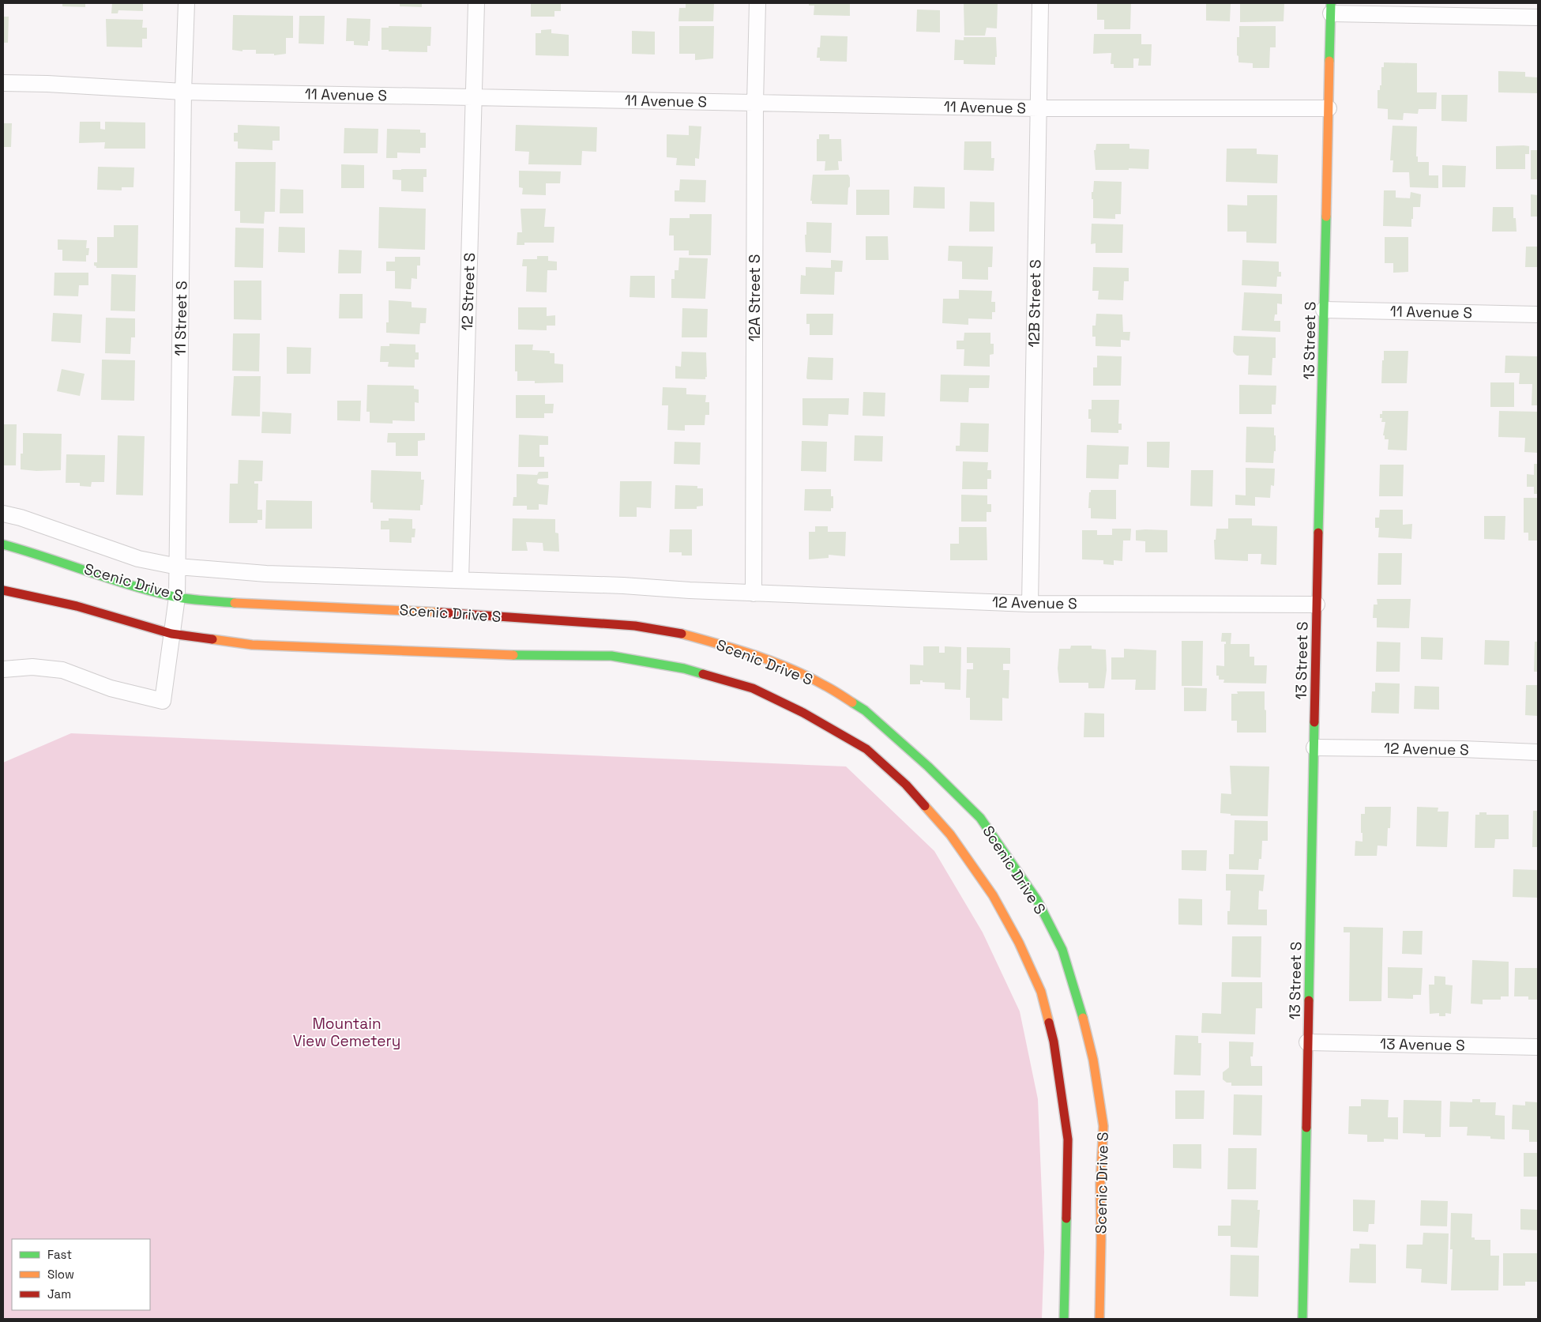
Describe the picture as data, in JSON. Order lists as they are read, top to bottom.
{
  "streets": {
    "main road": ["13 Street S", "Scenic Drive S"],
    "street": [
      "11 Avenue S",
      "12 Street S",
      "12A Street S",
      "12B Street S",
      "11 Street S",
      "12 Avenue S",
      "13 Avenue S"
    ]
  },
  "crossings": [
    ["11 Avenue S", "12 Street S"],
    ["11 Avenue S", "12A Street S"],
    ["11 Avenue S", "12B Street S"],
    ["11 Avenue S", "11 Street S"],
    ["11 Avenue S", "13 Street S"],
    ["12 Street S", "Scenic Drive S"],
    ["12A Street S", "Scenic Drive S"],
    ["12A Street S", "12 Avenue S"],
    ["12B Street S", "12 Avenue S"],
    ["11 Street S", "Scenic Drive S"],
    ["13 Street S", "12 Avenue S"],
    ["13 Street S", "13 Avenue S"],
    ["Scenic Drive S", "12 Avenue S"]
  ],
  "parks": ["Mountain View Cemetery"],
  "legend": ["Fast", "Slow", "Jam"]
}
